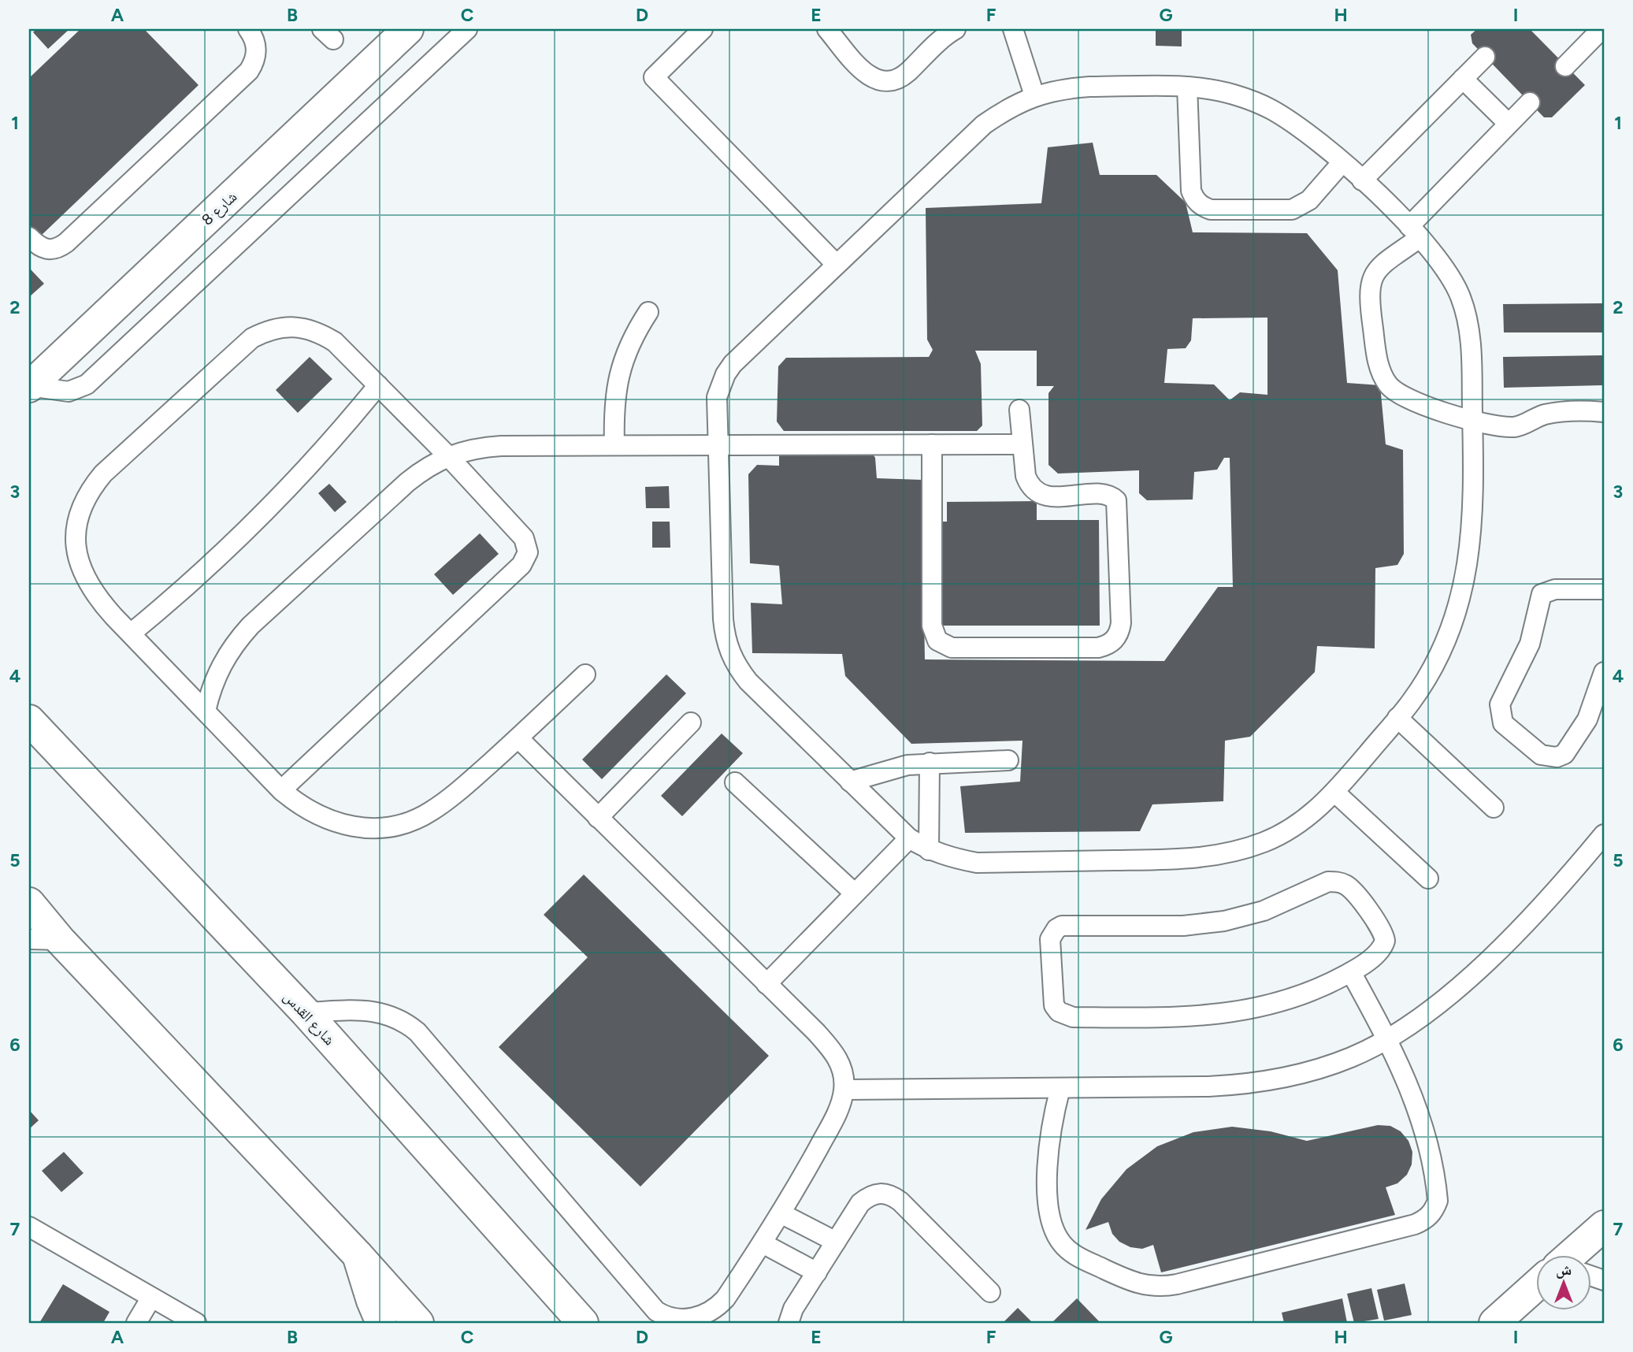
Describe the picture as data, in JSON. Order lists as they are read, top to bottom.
{
  "streets": {
    "main road": ["شارع 8", "شارع القدس"]
  },
  "north": "top",
  "grid": {
    "columns": [
      "A",
      "B",
      "C",
      "D",
      "E",
      "F",
      "G",
      "H",
      "I"
    ],
    "rows": [
      "1",
      "2",
      "3",
      "4",
      "5",
      "6",
      "7"
    ]
  }
}
